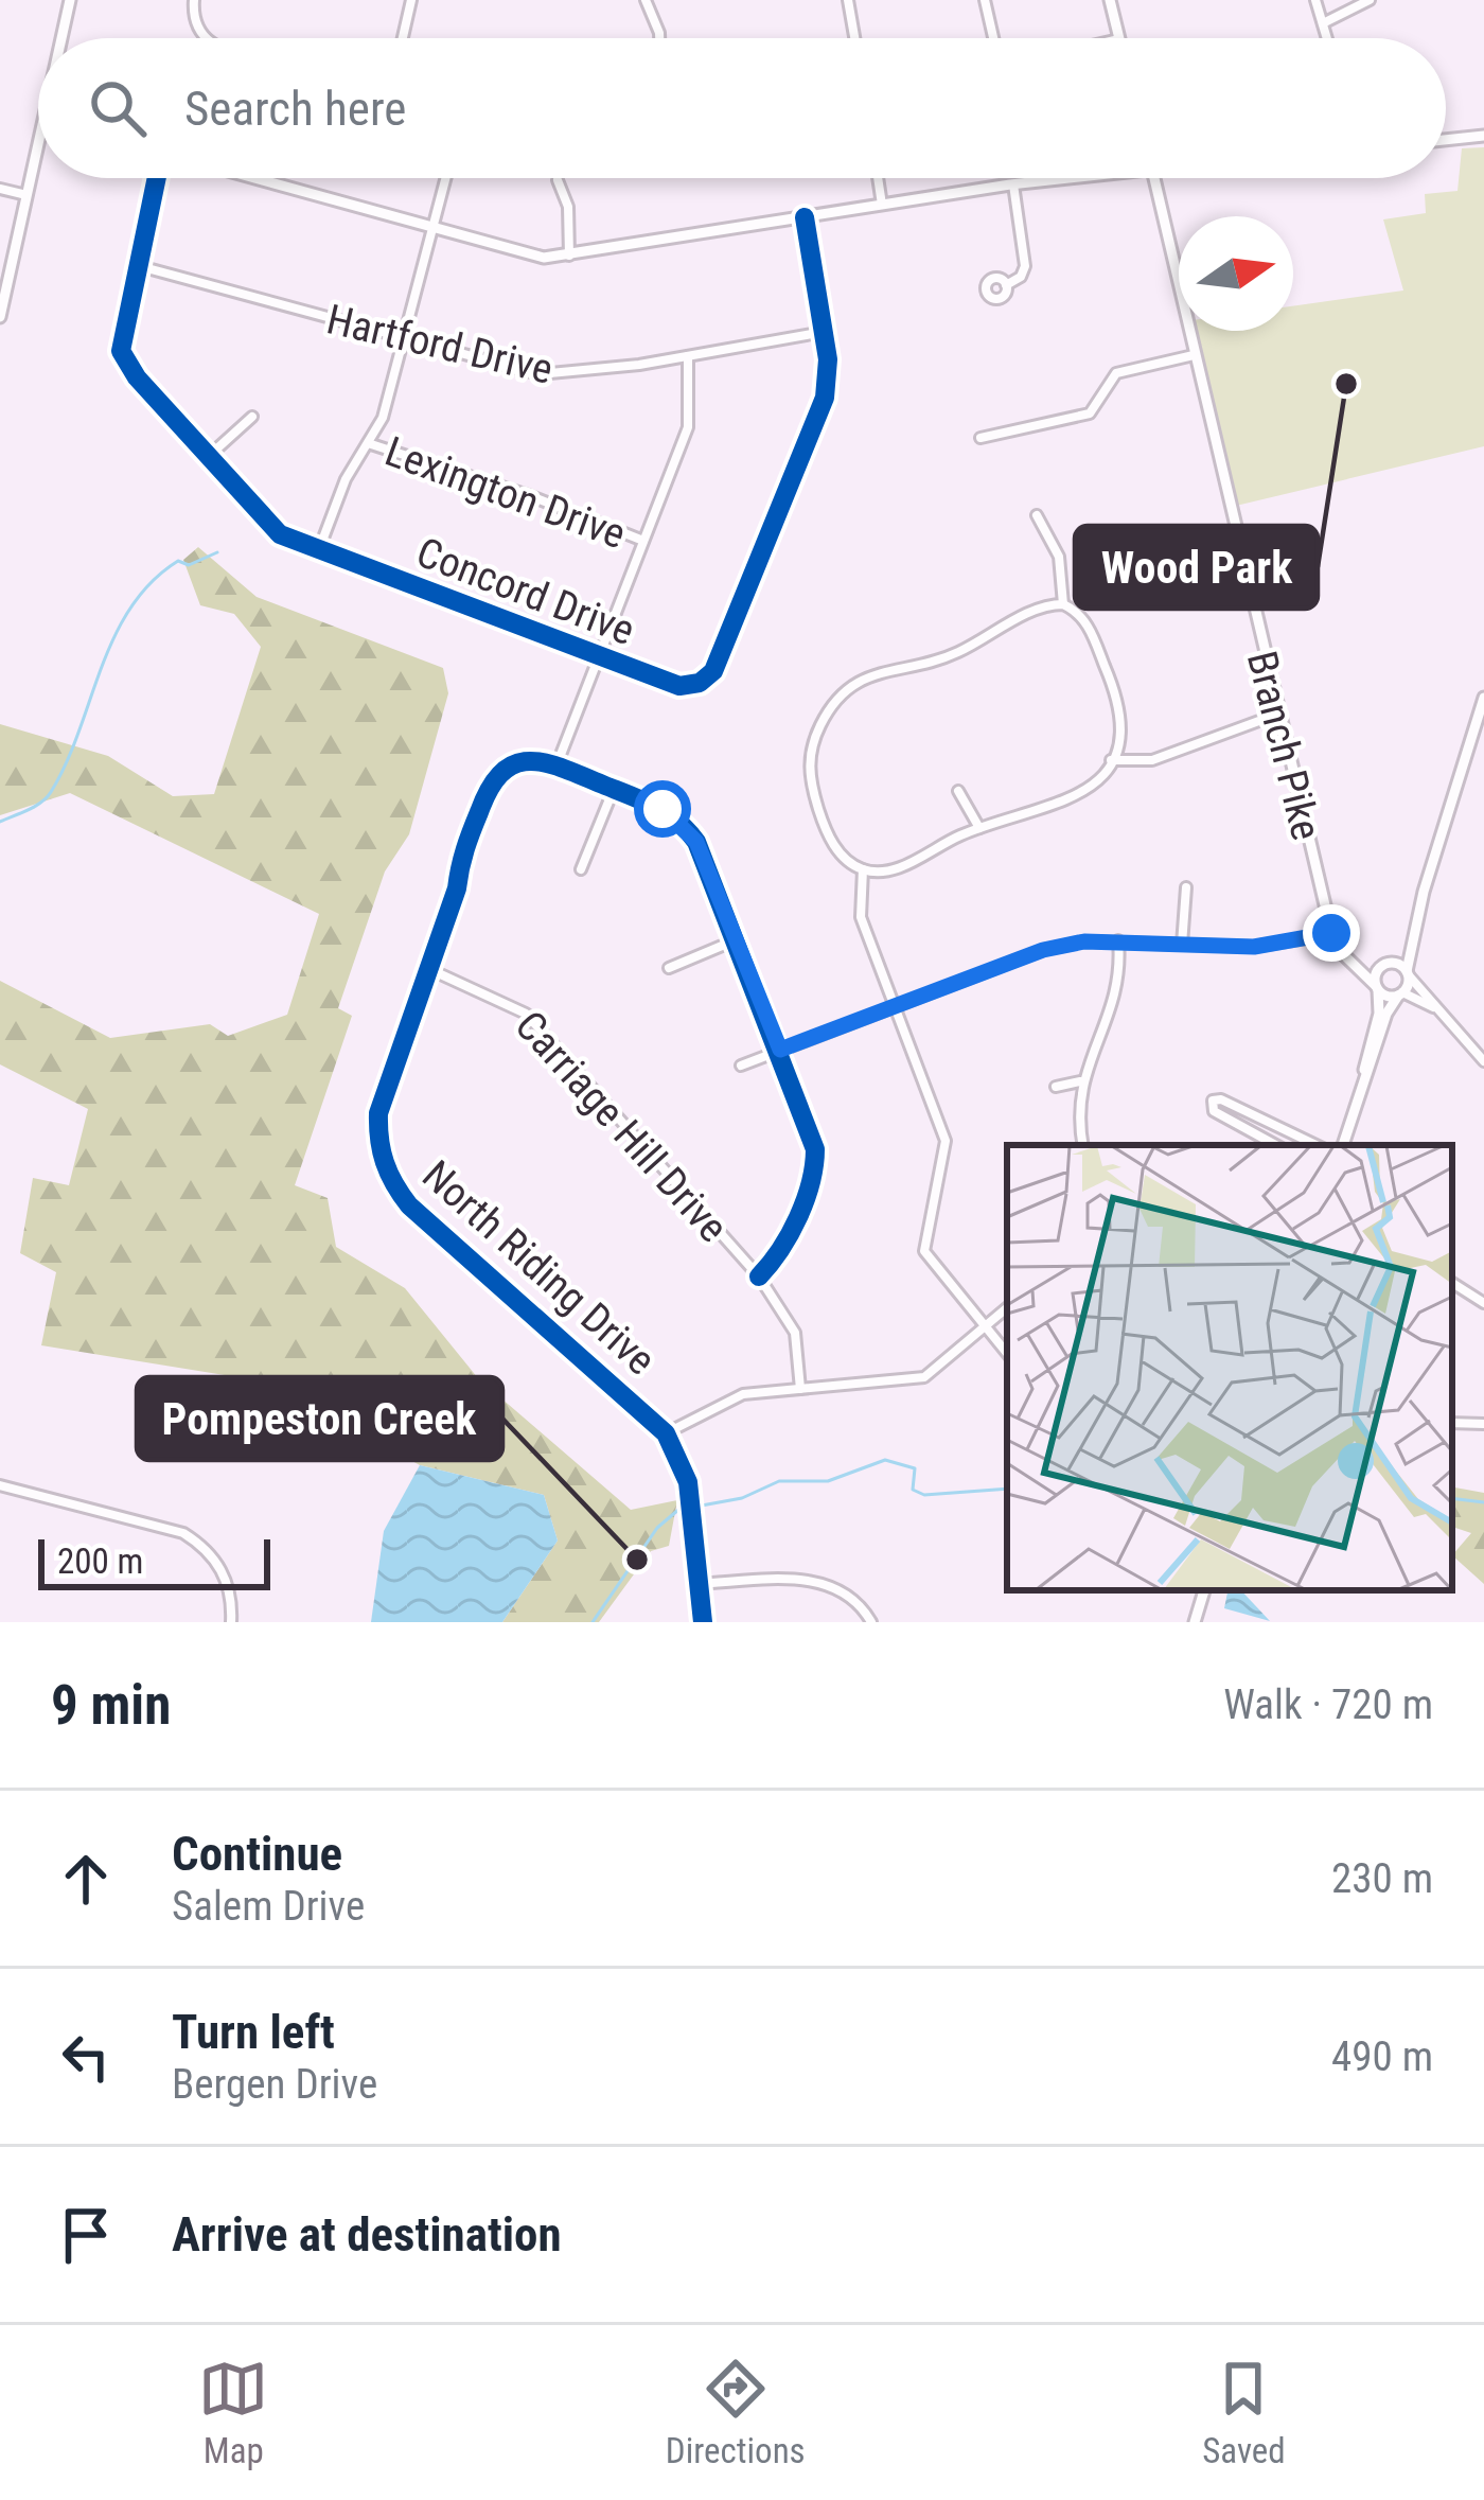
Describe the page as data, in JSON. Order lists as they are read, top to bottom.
{
  "streets": {
    "street": [
      "Hartford Drive",
      "Lexington Drive",
      "Concord Drive",
      "Branch Pike",
      "Carriage Hill Drive",
      "North Riding Drive"
    ]
  },
  "crossings": [
    ["Hartford Drive", "Concord Drive"],
    ["Carriage Hill Drive", "North Riding Drive"]
  ],
  "places": ["Wood Park", "Pompeston Creek"],
  "scale_bar": "200 m",
  "north": "right",
  "page": {
    "search": "Search here",
    "scale": "200 m",
    "heading": ["9 min", "Walk · 720 m"],
    "list": [
      ["Continue", "Salem Drive", "230 m"],
      ["Turn left", "Bergen Drive", "490 m"],
      "Arrive at destination"
    ],
    "nav": ["Map", "Directions", "Saved"]
  }
}
